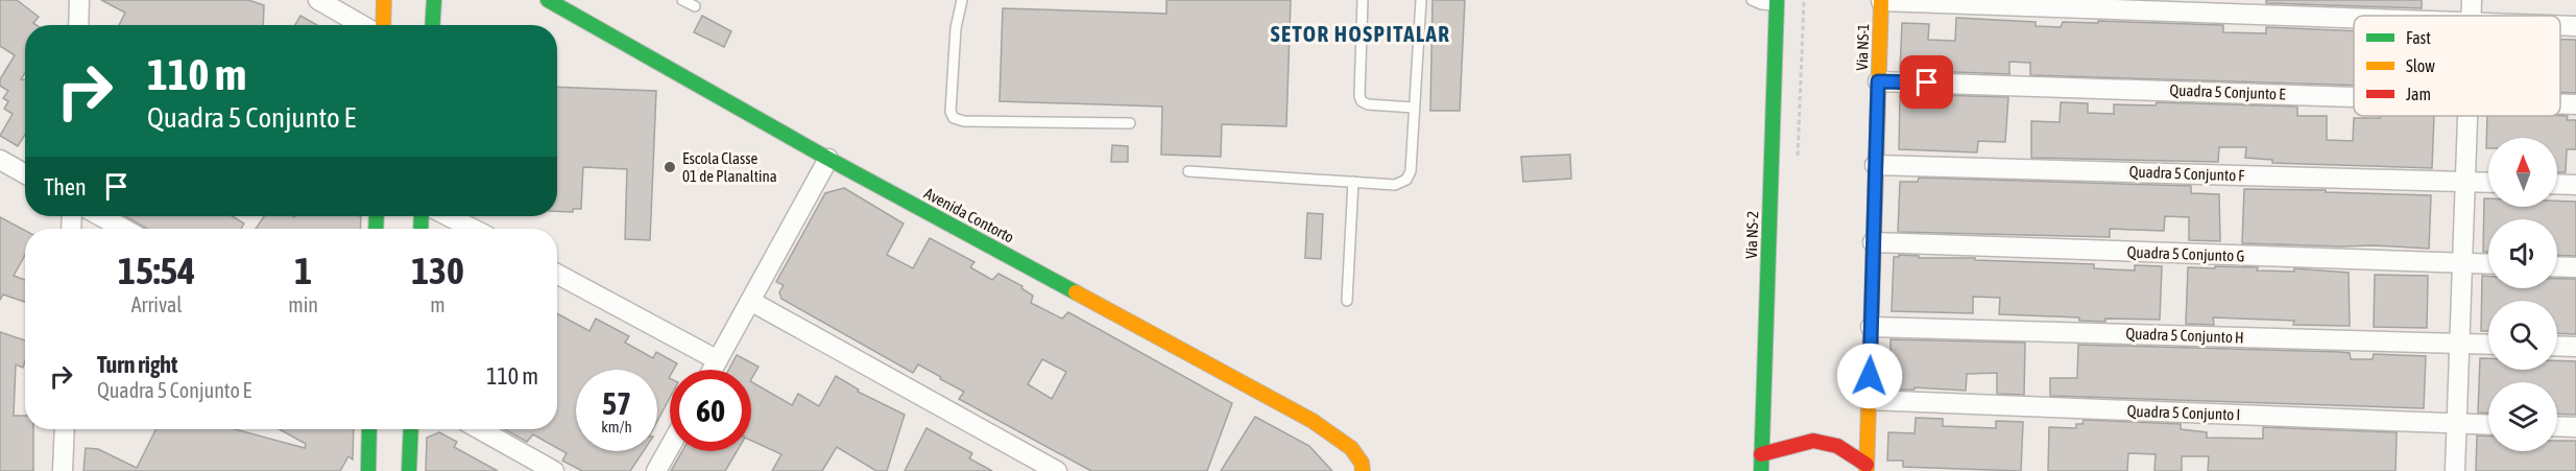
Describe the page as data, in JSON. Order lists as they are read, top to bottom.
{
  "streets": {
    "street": [
      "Via NS-1",
      "Quadra 5 Conjunto E",
      "Quadra 5 Conjunto F",
      "Avenida Contorto",
      "Via NS-2",
      "Quadra 5 Conjunto G",
      "Quadra 5 Conjunto H",
      "Quadra 5 Conjunto I"
    ]
  },
  "crossings": [
    ["Via NS-1", "Quadra 5 Conjunto E"],
    ["Via NS-1", "Quadra 5 Conjunto F"],
    ["Via NS-1", "Quadra 5 Conjunto G"],
    ["Via NS-1", "Quadra 5 Conjunto H"],
    ["Via NS-1", "Quadra 5 Conjunto I"]
  ],
  "districts": ["SETOR HOSPITALAR"],
  "places": ["Escola Classe 01 de Planaltina"],
  "legend": ["Fast", "Slow", "Jam"],
  "north": "top",
  "page": {
    "turn": ["110 m", "Quadra 5 Conjunto E"],
    "then": "Then",
    "eta": [
      "15:54",
      "Arrival",
      "1",
      "min",
      "130",
      "m"
    ],
    "list": [
      {
        "name": "Turn right",
        "note": "Quadra 5 Conjunto E",
        "value": "110 m"
      }
    ],
    "speed": "57 km/h",
    "limit": "60"
  }
}
